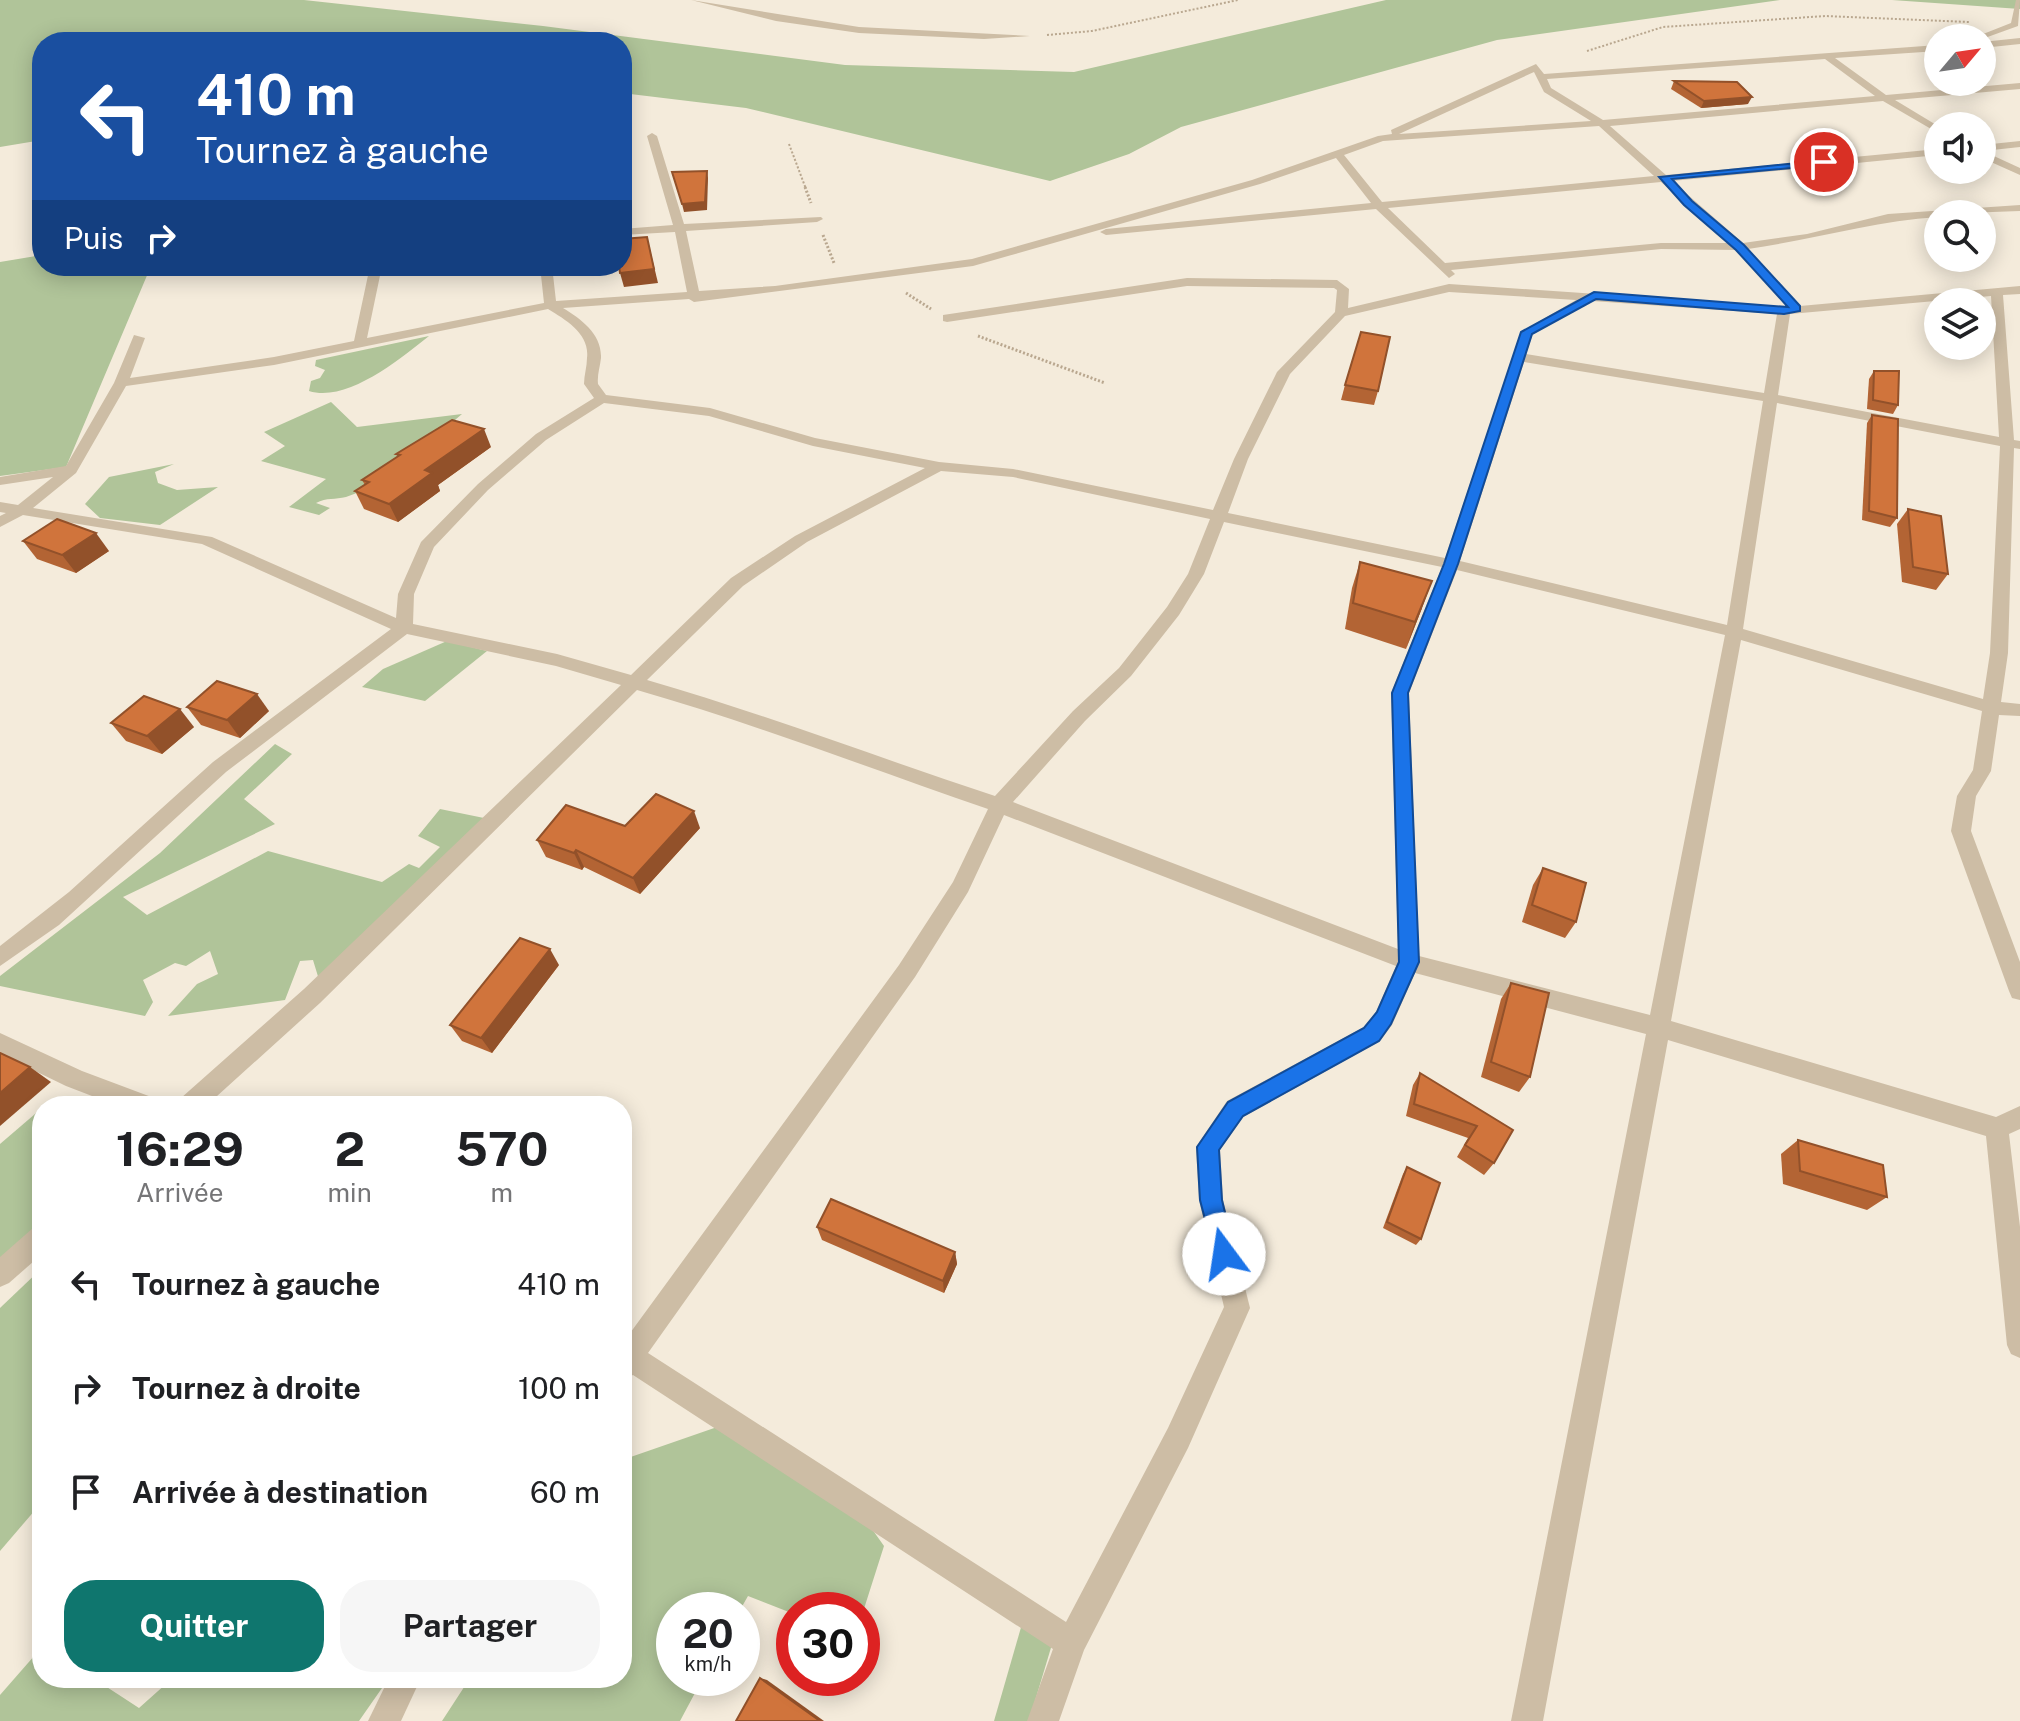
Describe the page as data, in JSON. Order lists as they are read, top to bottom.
{
  "north": "top right",
  "page": {
    "turn": ["410 m", "Tournez à gauche"],
    "then": "Puis",
    "eta": [
      "16:29",
      "Arrivée",
      "2",
      "min",
      "570",
      "m"
    ],
    "list": [
      {
        "name": "Tournez à gauche",
        "value": "410 m"
      },
      {
        "name": "Tournez à droite",
        "value": "100 m"
      },
      {
        "name": "Arrivée à destination",
        "value": "60 m"
      }
    ],
    "buttons": ["Quitter", "Partager"],
    "speed": "20 km/h",
    "limit": "30"
  }
}
